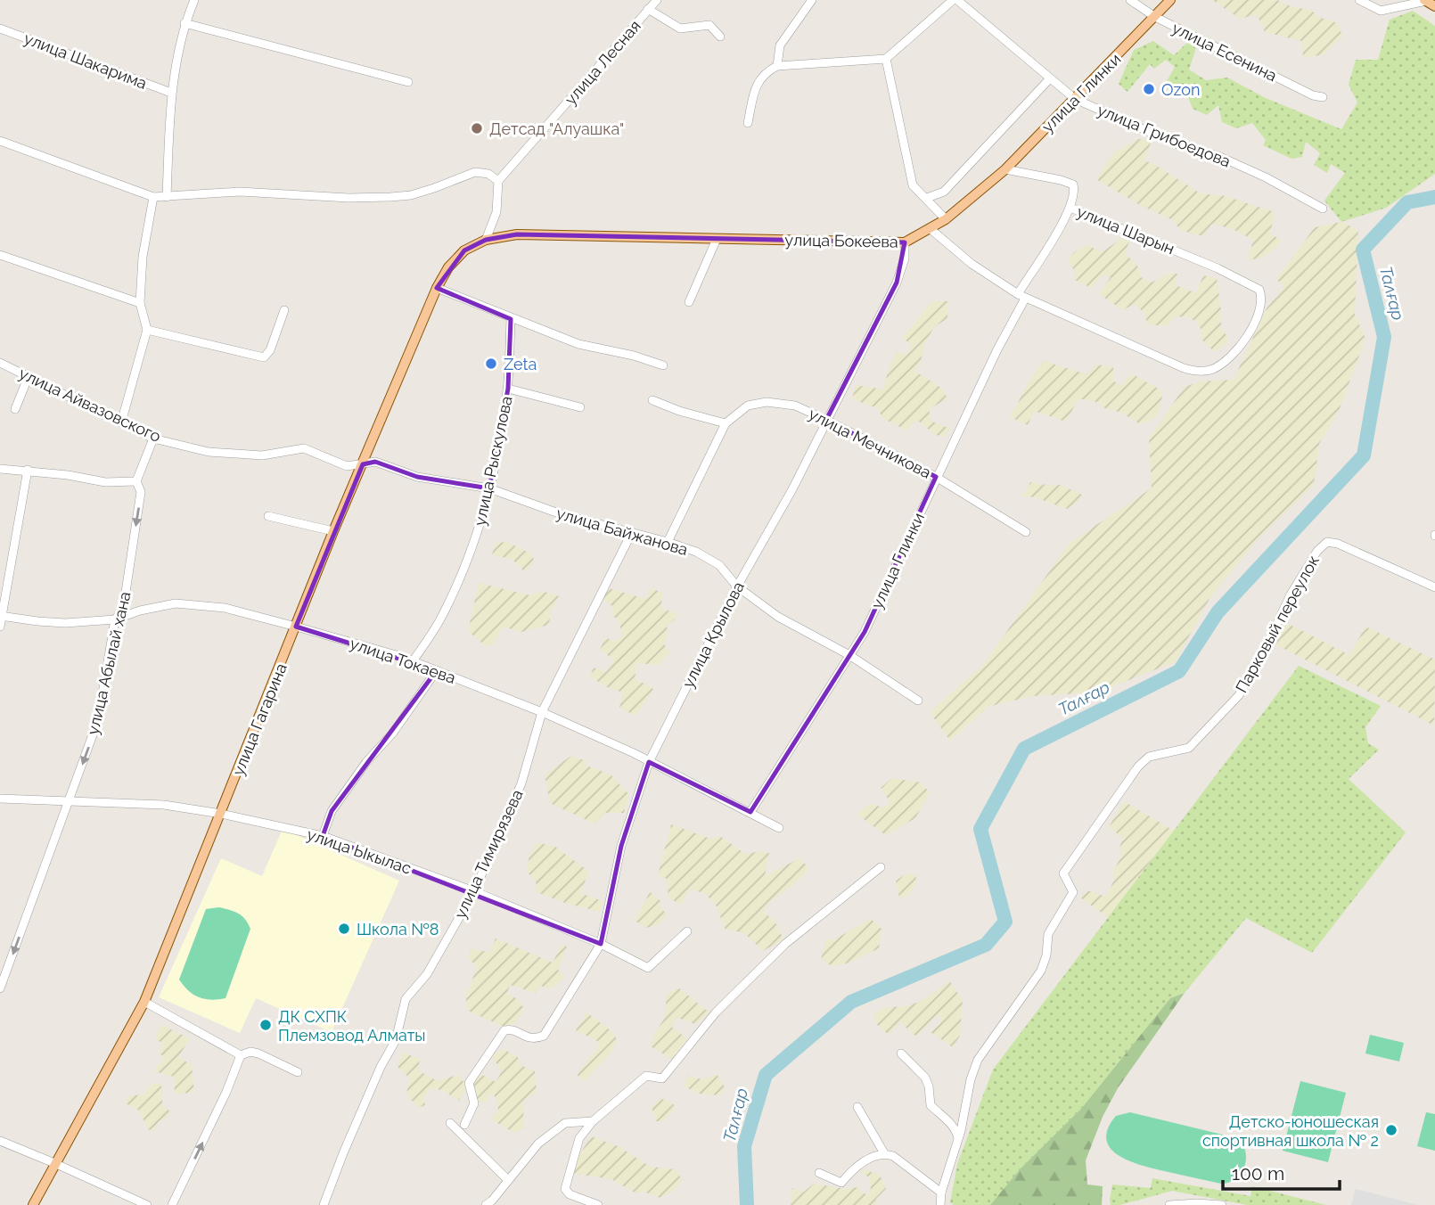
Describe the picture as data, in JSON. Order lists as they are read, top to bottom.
{
  "streets": {
    "main road": ["улица Глинки", "улица Бокеева", "улица Гагарина"],
    "street": [
      "улица Есенина",
      "улица Шакарима",
      "улица Лесная",
      "улица Грибоедова",
      "улица Шарын",
      "улица Айвазовского",
      "улица Мечникова",
      "улица Рыскулова",
      "улица Байжанова",
      "Парковый переулок",
      "улица Крылова",
      "улица Токаева",
      "улица Абылай хана",
      "улица Ыкылас",
      "улица Тимирязева"
    ]
  },
  "crossings": [
    ["улица Есенина", "улица Глинки"],
    ["улица Глинки", "улица Грибоедова"],
    ["улица Глинки", "улица Шарын"],
    ["улица Глинки", "улица Бокеева"],
    ["улица Глинки", "улица Мечникова"],
    ["улица Глинки", "улица Байжанова"],
    ["улица Глинки", "улица Токаева"],
    ["улица Бокеева", "улица Крылова"],
    ["улица Бокеева", "улица Гагарина"],
    ["улица Айвазовского", "улица Байжанова"],
    ["улица Айвазовского", "улица Абылай хана"],
    ["улица Айвазовского", "улица Гагарина"],
    ["улица Мечникова", "улица Байжанова"],
    ["улица Мечникова", "улица Крылова"],
    ["улица Рыскулова", "улица Байжанова"],
    ["улица Рыскулова", "улица Токаева"],
    ["улица Байжанова", "улица Крылова"],
    ["улица Байжанова", "улица Гагарина"],
    ["улица Байжанова", "улица Тимирязева"],
    ["улица Крылова", "улица Токаева"],
    ["улица Крылова", "улица Ыкылас"],
    ["улица Токаева", "улица Абылай хана"],
    ["улица Токаева", "улица Гагарина"],
    ["улица Токаева", "улица Тимирязева"],
    ["улица Абылай хана", "улица Ыкылас"],
    ["улица Гагарина", "улица Ыкылас"],
    ["улица Ыкылас", "улица Тимирязева"]
  ],
  "one_way": ["улица Абылай хана"],
  "water": ["Талғар"],
  "places": [
    "Ozon",
    "Детсад \"Алуашка\"",
    "Zeta",
    "Школа №8",
    "ДК СХПК Племзовод Алматы",
    "Детско-юношеская спортивная школа № 2"
  ],
  "scale_bar": "100 m"
}
